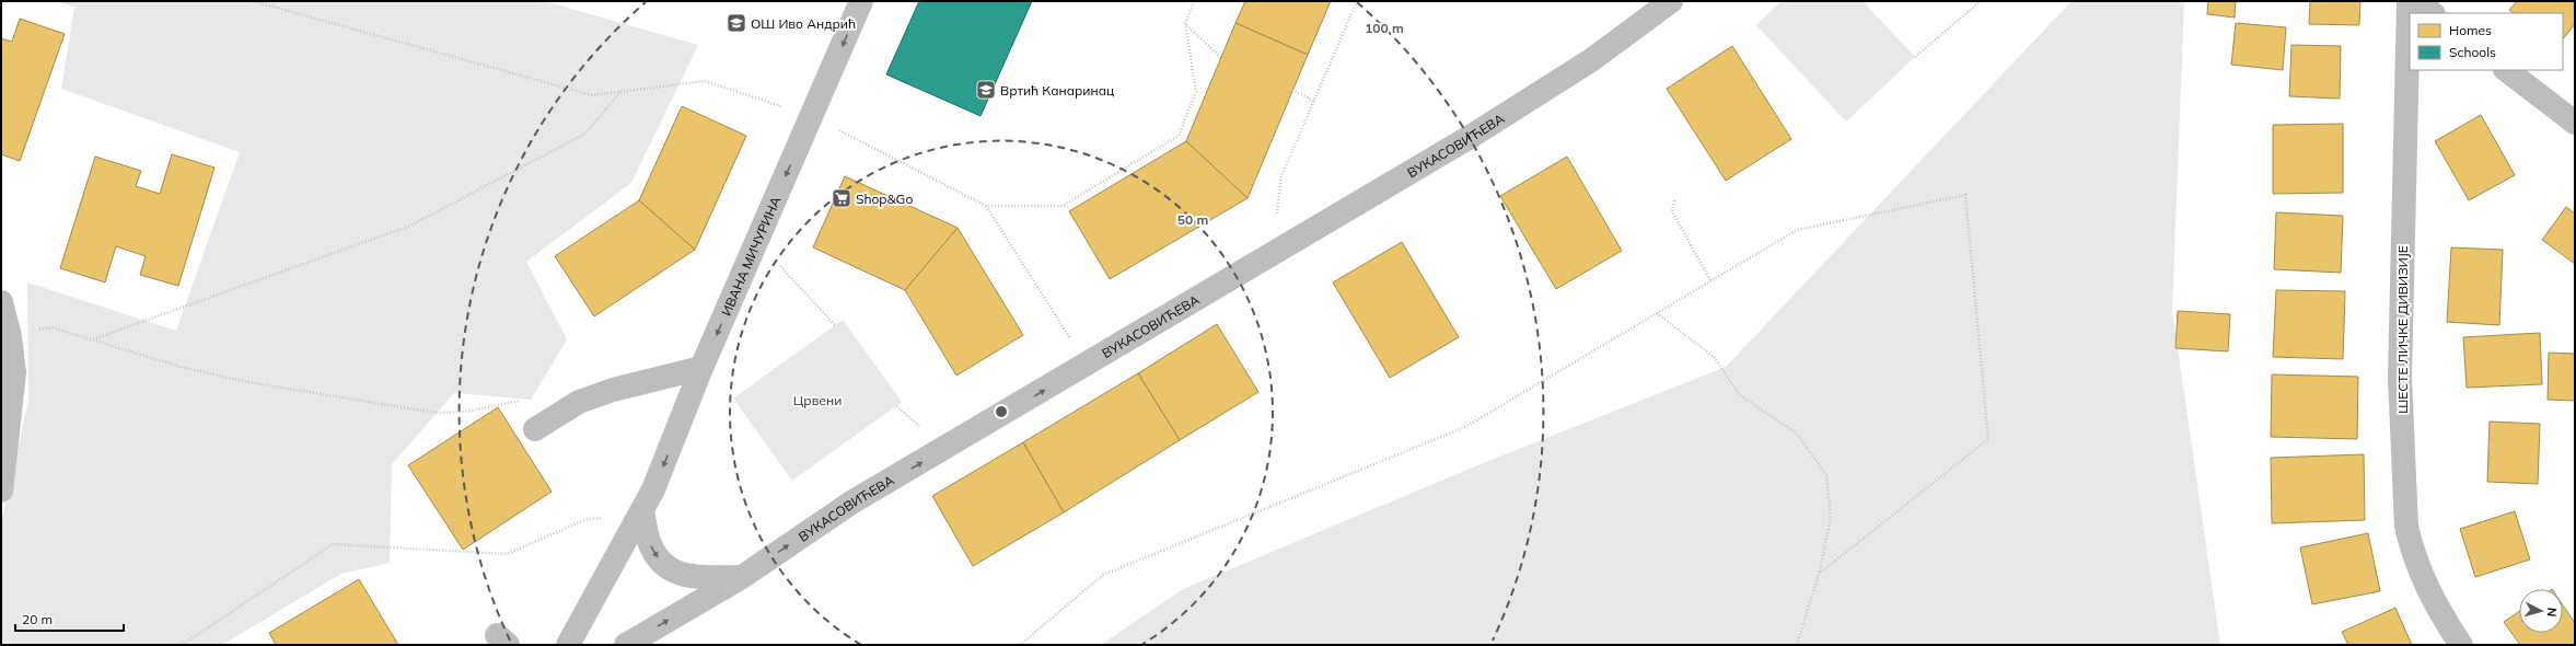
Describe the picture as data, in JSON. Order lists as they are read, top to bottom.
{
  "streets": {
    "street": ["ВУКАСОВИЋЕВА", "ИВАНА МИЧУРИНА", "ШЕСТЕ ЛИЧКЕ ДИВИЗИЈЕ"]
  },
  "one_way": ["ВУКАСОВИЋЕВА", "ИВАНА МИЧУРИНА"],
  "parks": ["Црвени"],
  "places": {
    "school or university": ["ОШ Иво Андрић", "Вртић Канаринац"],
    "supermarket": ["Shop&Go"]
  },
  "legend": ["Homes", "Schools"],
  "scale_bar": "20 m",
  "north": "right",
  "rings": ["100 m", "50 m"]
}
